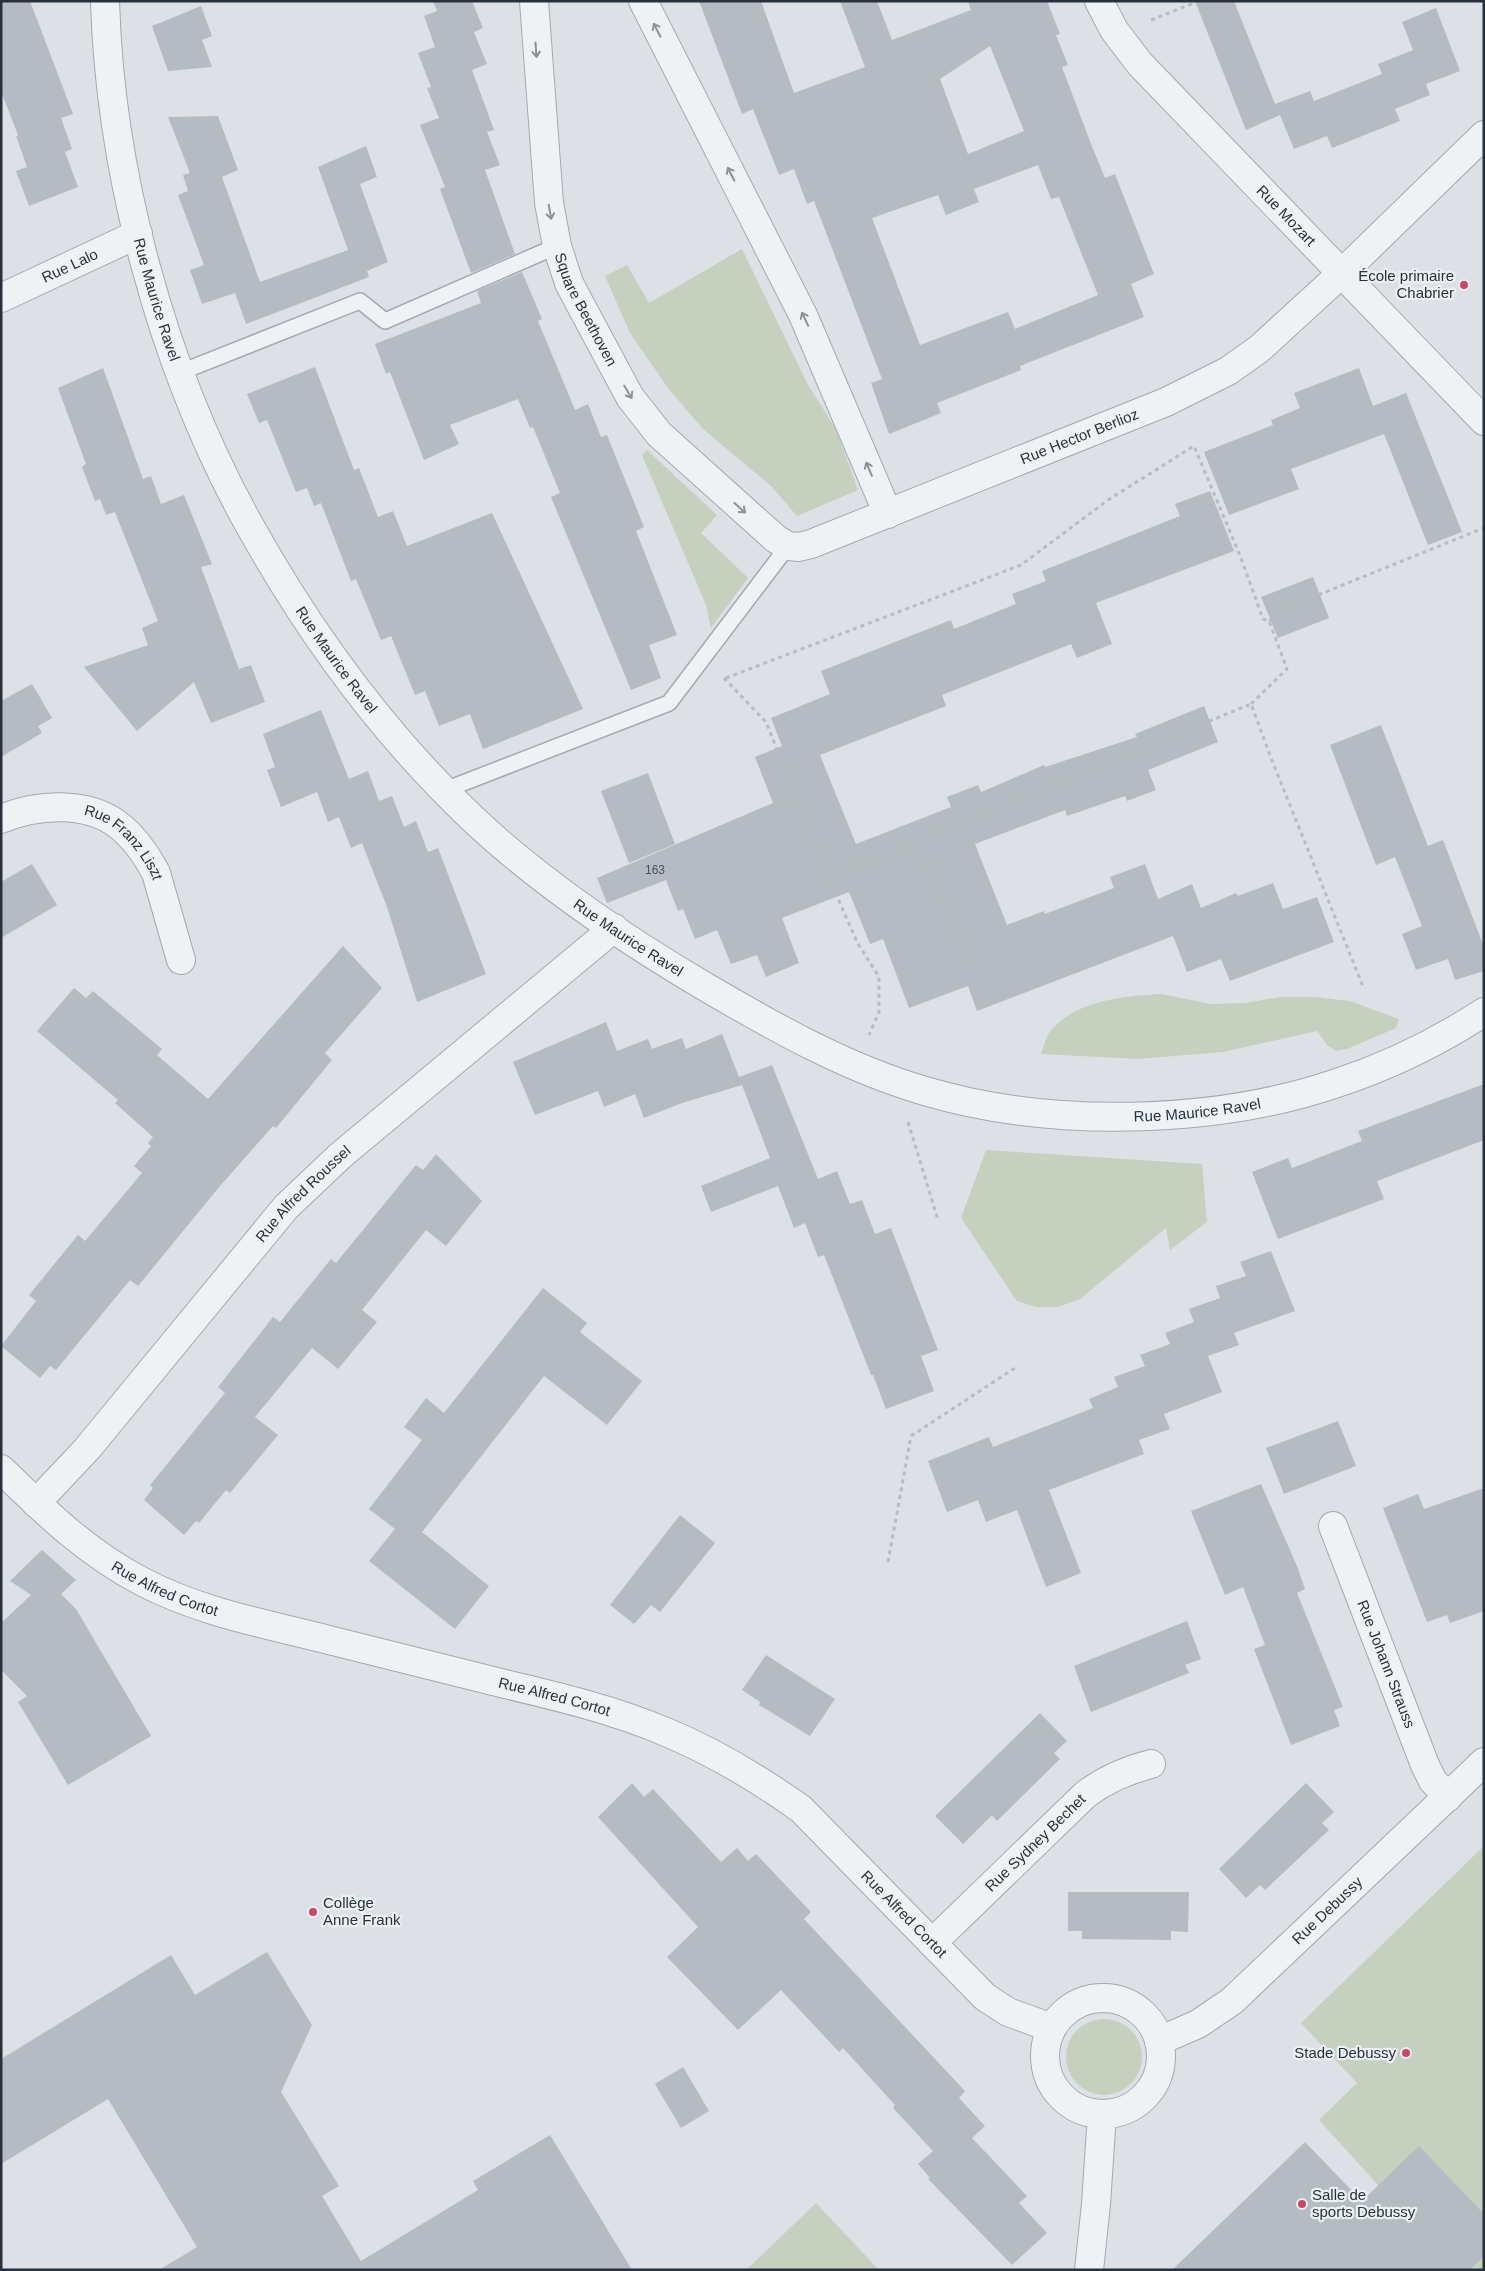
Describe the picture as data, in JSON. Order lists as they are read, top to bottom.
{
  "streets": {
    "street": [
      "Rue Mozart",
      "Rue Lalo",
      "Rue Maurice Ravel",
      "Square Beethoven",
      "Rue Hector Berlioz",
      "Rue Franz Liszt",
      "Rue Alfred Roussel",
      "Rue Alfred Cortot",
      "Rue Johann Strauss",
      "Rue Sydney Bechet",
      "Rue Debussy"
    ]
  },
  "crossings": [
    ["Rue Mozart", "Rue Hector Berlioz"],
    ["Rue Lalo", "Rue Maurice Ravel"],
    ["Rue Maurice Ravel", "Rue Alfred Roussel"],
    ["Square Beethoven", "Rue Hector Berlioz"],
    ["Rue Alfred Roussel", "Rue Alfred Cortot"],
    ["Rue Alfred Cortot", "Rue Sydney Bechet"],
    ["Rue Alfred Cortot", "Rue Debussy"],
    ["Rue Johann Strauss", "Rue Debussy"]
  ],
  "places": [
    "École primaire Chabrier",
    "Collège Anne Frank",
    "Stade Debussy",
    "Salle de sports Debussy"
  ],
  "house_numbers": ["163"]
}
